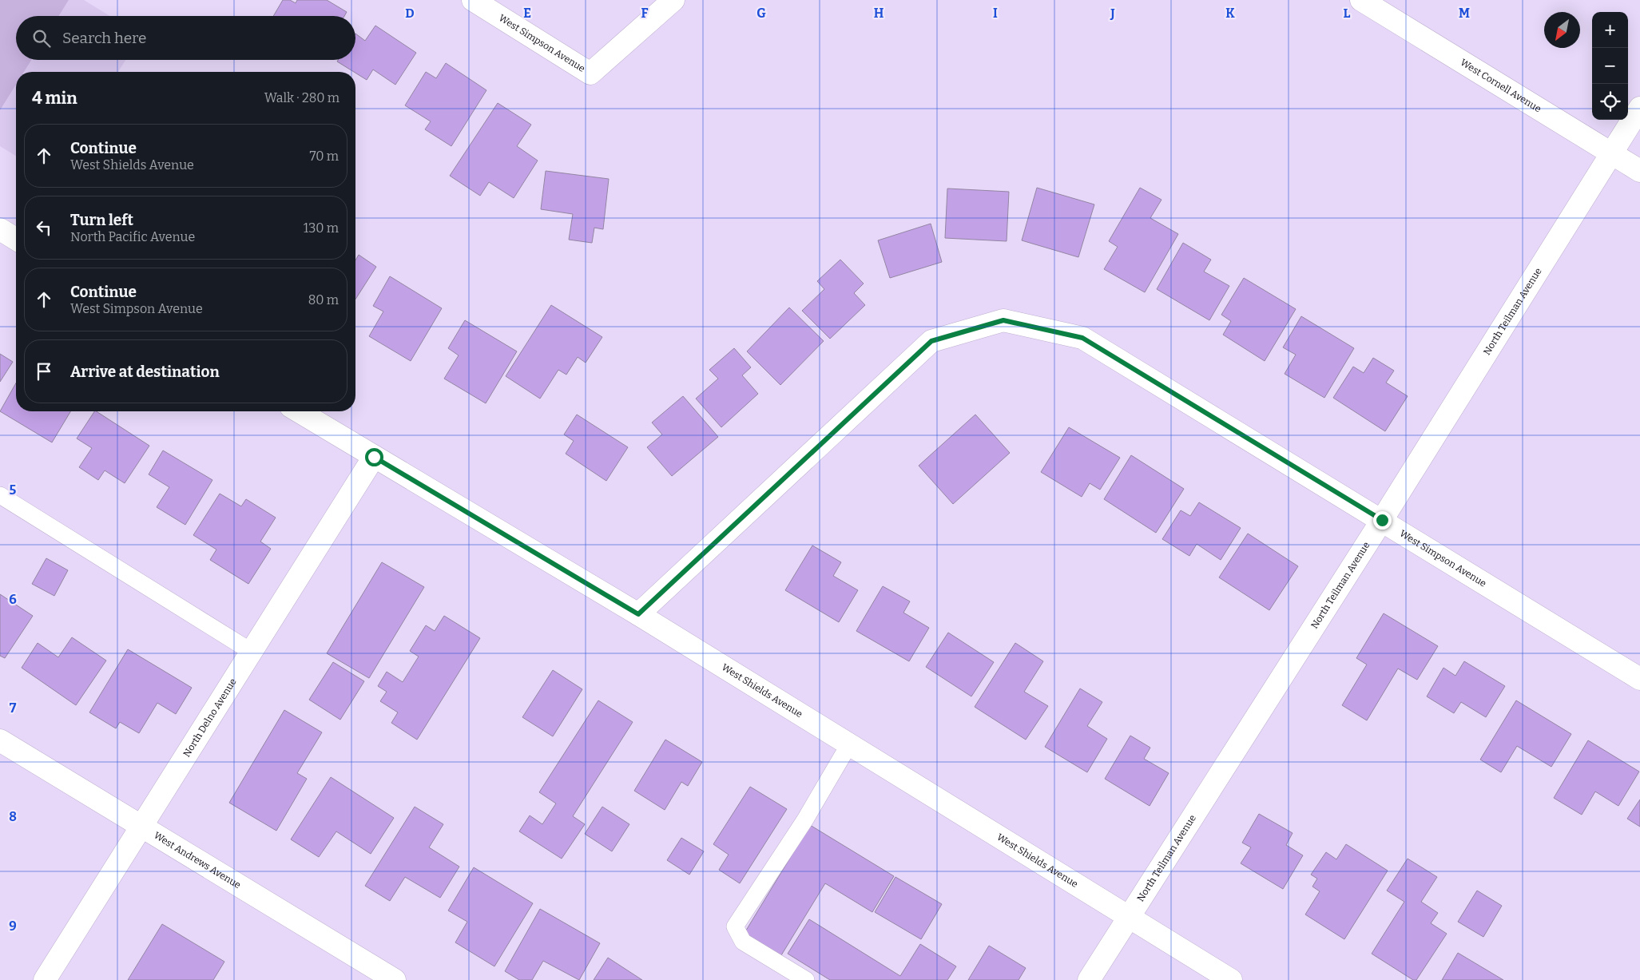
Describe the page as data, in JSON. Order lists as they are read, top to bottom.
{
  "streets": {
    "street": [
      "West Simpson Avenue",
      "West Cornell Avenue",
      "North Teilman Avenue",
      "West Shields Avenue",
      "North Delno Avenue",
      "West Andrews Avenue"
    ]
  },
  "crossings": [
    ["West Simpson Avenue", "North Teilman Avenue"],
    ["West Simpson Avenue", "West Shields Avenue"],
    ["West Cornell Avenue", "North Teilman Avenue"],
    ["North Teilman Avenue", "West Shields Avenue"],
    ["West Shields Avenue", "North Delno Avenue"],
    ["North Delno Avenue", "West Andrews Avenue"]
  ],
  "north": "bottom left",
  "page": {
    "map_buttons": ["+", "−"],
    "search": "Search here",
    "heading": ["4 min", "Walk · 280 m"],
    "list": [
      ["Continue", "West Shields Avenue", "70 m"],
      ["Turn left", "North Pacific Avenue", "130 m"],
      ["Continue", "West Simpson Avenue", "80 m"],
      "Arrive at destination"
    ]
  },
  "grid": {
    "columns": [
      "D",
      "E",
      "F",
      "G",
      "H",
      "I",
      "J",
      "K",
      "L",
      "M"
    ],
    "rows": [
      "5",
      "6",
      "7",
      "8",
      "9"
    ]
  }
}
